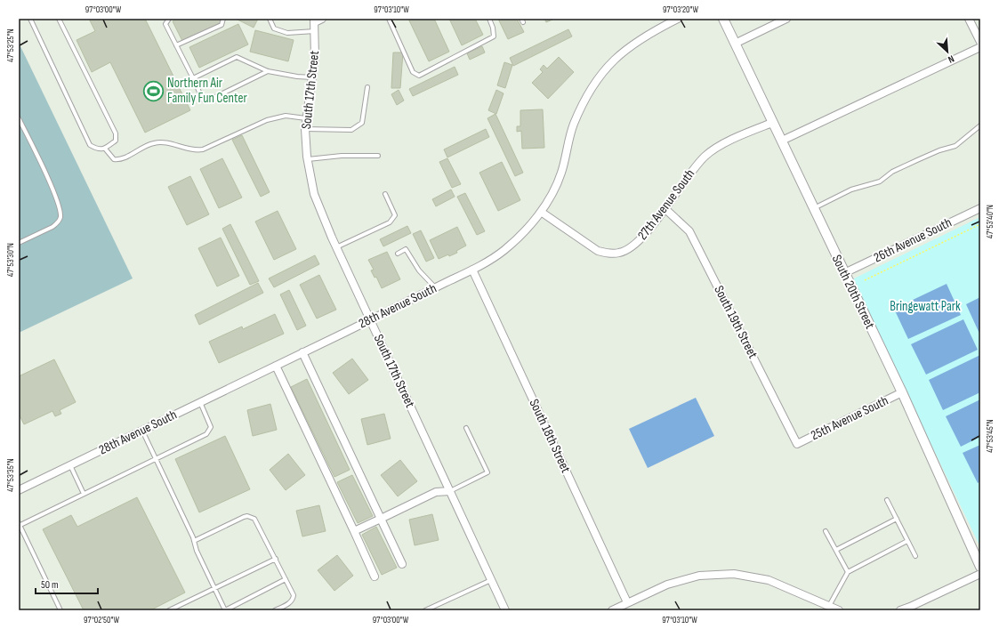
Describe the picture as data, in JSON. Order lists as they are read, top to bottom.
{
  "streets": {
    "street": [
      "South 17th Street",
      "27th Avenue South",
      "26th Avenue South",
      "South 20th Street",
      "28th Avenue South",
      "South 19th Street",
      "25th Avenue South",
      "South 18th Street"
    ]
  },
  "crossings": [
    ["South 17th Street", "28th Avenue South"],
    ["27th Avenue South", "South 20th Street"],
    ["27th Avenue South", "28th Avenue South"],
    ["27th Avenue South", "South 19th Street"],
    ["26th Avenue South", "South 20th Street"],
    ["South 20th Street", "25th Avenue South"],
    ["28th Avenue South", "South 18th Street"],
    ["South 19th Street", "25th Avenue South"]
  ],
  "parks": ["Bringewatt Park"],
  "places": {
    "sports": ["Northern Air Family Fun Center"]
  },
  "scale_bar": "50 m",
  "north": "bottom right",
  "coordinates": [
    "97°03'00\"W",
    "97°03'10\"W",
    "97°03'20\"W",
    "47°53'25\"N",
    "47°53'40\"N",
    "47°53'30\"N",
    "47°53'45\"N",
    "47°53'35\"N",
    "97°02'50\"W"
  ]
}
